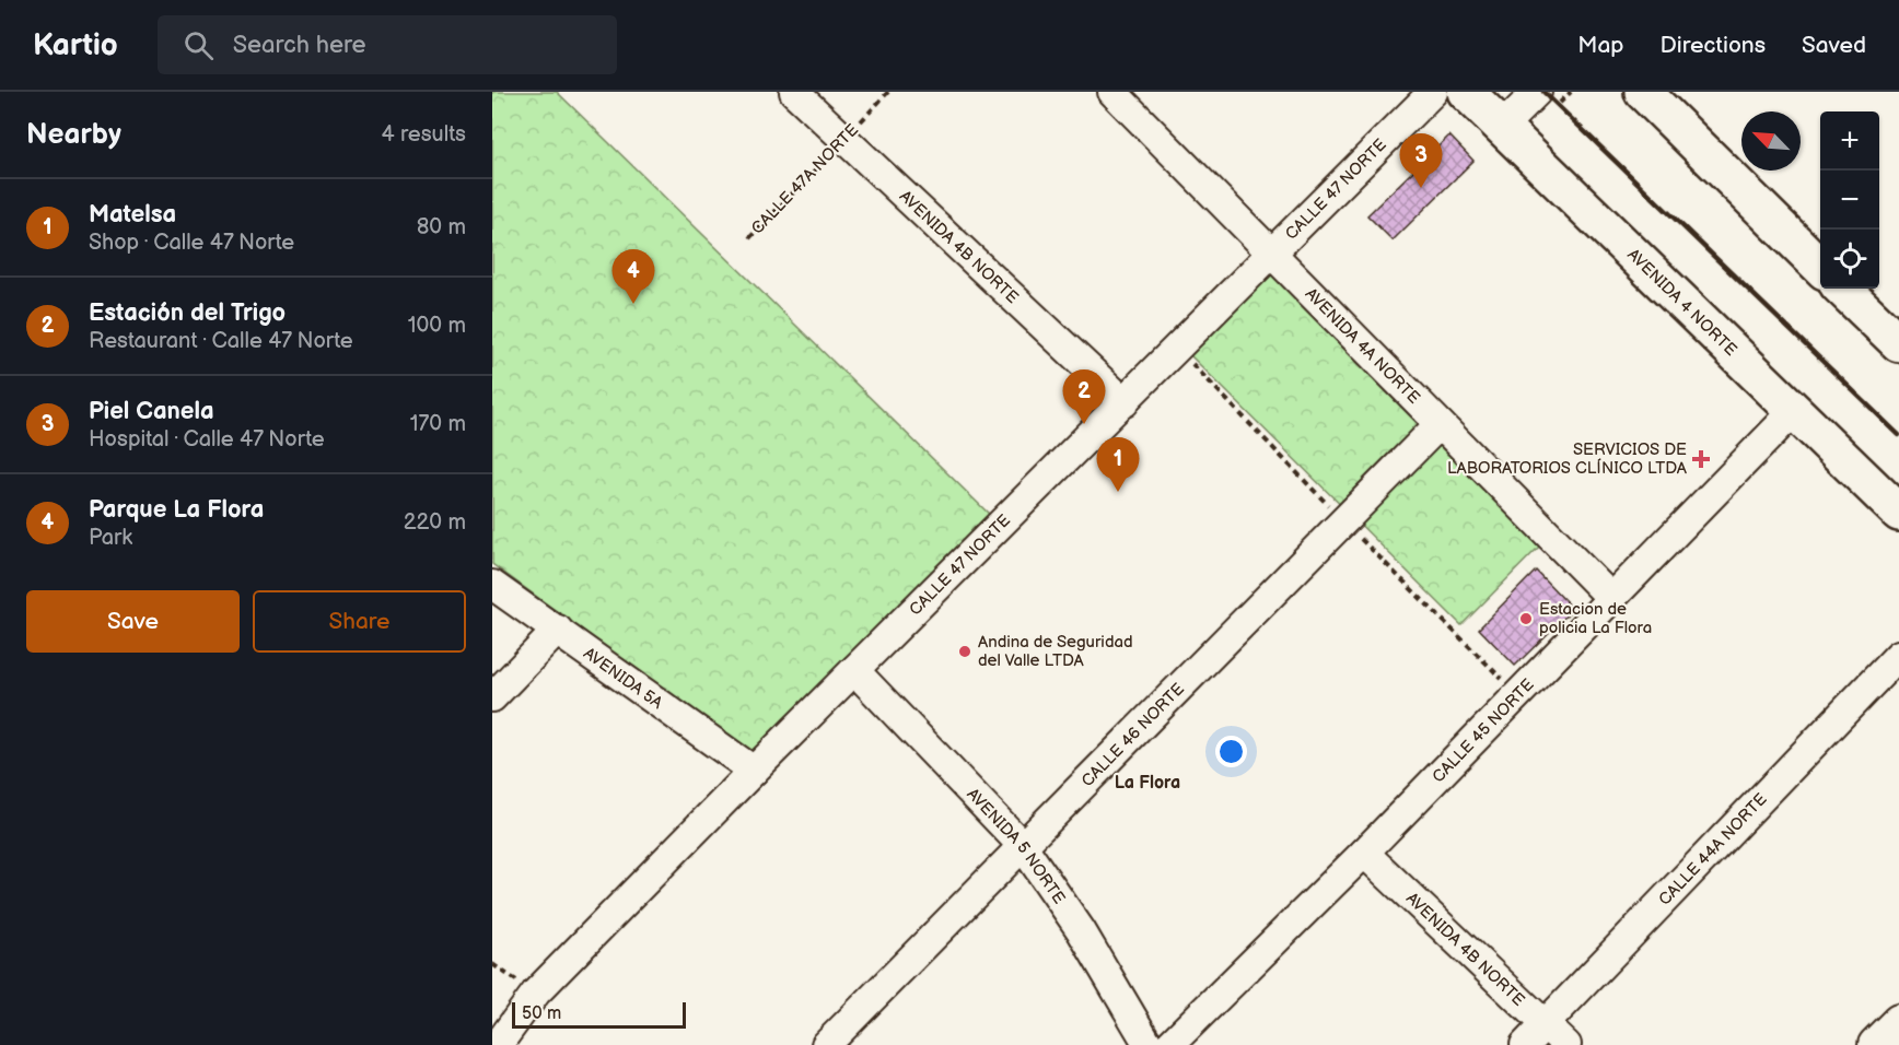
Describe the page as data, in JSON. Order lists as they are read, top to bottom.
{
  "streets": {
    "main road": ["AVENIDA 4 NORTE"],
    "street": [
      "CALLE 47 NORTE",
      "AVENIDA 4B NORTE",
      "AVENIDA 4A NORTE",
      "AVENIDA 5A",
      "CALLE 45 NORTE",
      "CALLE 46 NORTE",
      "AVENIDA 5 NORTE",
      "CALLE 44A NORTE"
    ],
    "path": ["CALLE 47A NORTE"]
  },
  "crossings": [
    ["CALLE 47A NORTE", "AVENIDA 4B NORTE"],
    ["CALLE 47 NORTE", "AVENIDA 4B NORTE"],
    ["CALLE 47 NORTE", "AVENIDA 4A NORTE"],
    ["CALLE 47 NORTE", "AVENIDA 5A"],
    ["CALLE 47 NORTE", "AVENIDA 5 NORTE"],
    ["AVENIDA 4B NORTE", "CALLE 45 NORTE"],
    ["AVENIDA 4B NORTE", "CALLE 44A NORTE"],
    ["AVENIDA 4 NORTE", "CALLE 45 NORTE"],
    ["AVENIDA 4A NORTE", "CALLE 45 NORTE"],
    ["AVENIDA 4A NORTE", "CALLE 46 NORTE"],
    ["CALLE 46 NORTE", "AVENIDA 5 NORTE"]
  ],
  "districts": ["La Flora"],
  "places": {
    "health": ["SERVICIOS DE LABORATORIOS CLÍNICO LTDA"],
    "other": ["Estacion de policia La Flora", "Andina de Seguridad del Valle LTDA"]
  },
  "scale_bar": "50 m",
  "north": "top left",
  "page": {
    "header": "Kartio",
    "search": "Search here",
    "nav": ["Map", "Directions", "Saved"],
    "heading": ["Nearby", "4 results"],
    "map_buttons": ["+", "−"],
    "pins": [
      "3",
      "4",
      "2",
      "1"
    ],
    "list": [
      {
        "mark": "1",
        "name": "Matelsa",
        "note": "Shop · Calle 47 Norte",
        "value": "80 m"
      },
      {
        "mark": "2",
        "name": "Estación del Trigo",
        "note": "Restaurant · Calle 47 Norte",
        "value": "100 m"
      },
      {
        "mark": "3",
        "name": "Piel Canela",
        "note": "Hospital · Calle 47 Norte",
        "value": "170 m"
      },
      {
        "mark": "4",
        "name": "Parque La Flora",
        "note": "Park",
        "value": "220 m"
      }
    ],
    "buttons": ["Save", "Share"],
    "scale": "50 m"
  }
}
